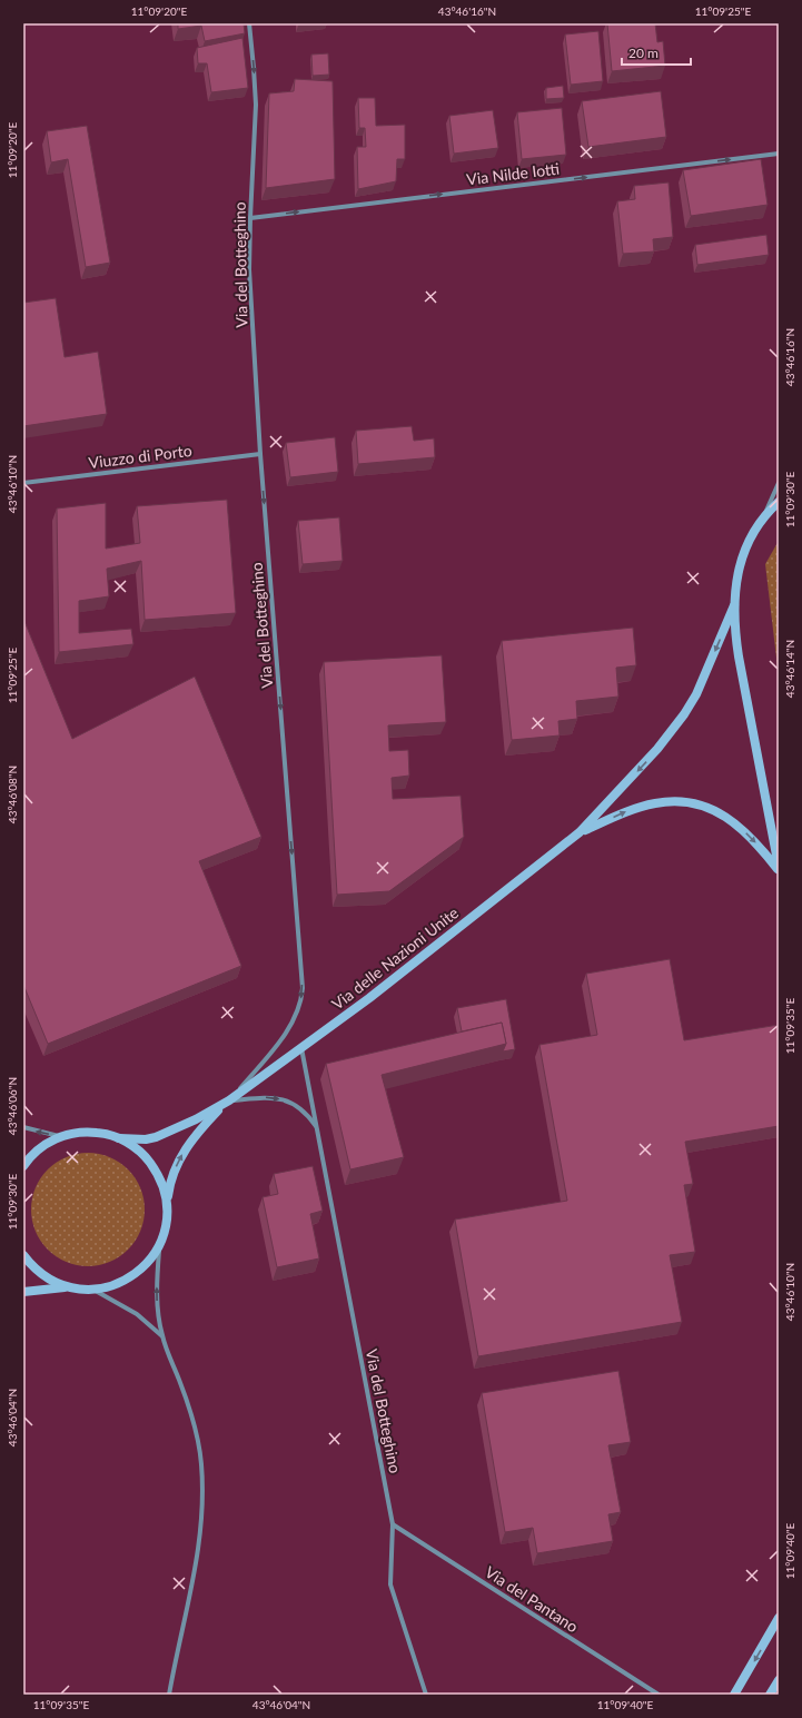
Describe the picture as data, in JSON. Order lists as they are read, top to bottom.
{
  "streets": {
    "street": [
      "Via Nilde Iotti",
      "Via del Botteghino",
      "Viuzzo di Porto",
      "Via delle Nazioni Unite",
      "Via del Pantano"
    ]
  },
  "crossings": [
    ["Via Nilde Iotti", "Via del Botteghino"],
    ["Via del Botteghino", "Viuzzo di Porto"],
    ["Via del Botteghino", "Via delle Nazioni Unite"],
    ["Via del Botteghino", "Via del Pantano"]
  ],
  "one_way": ["Via Nilde Iotti", "Via del Botteghino"],
  "scale_bar": "20 m",
  "coordinates": [
    "11°09'20\"E",
    "43°46'16\"N",
    "11°09'25\"E",
    "43°46'10\"N",
    "11°09'30\"E",
    "43°46'14\"N",
    "43°46'08\"N",
    "11°09'35\"E",
    "43°46'06\"N",
    "43°46'04\"N",
    "11°09'40\"E"
  ]
}
